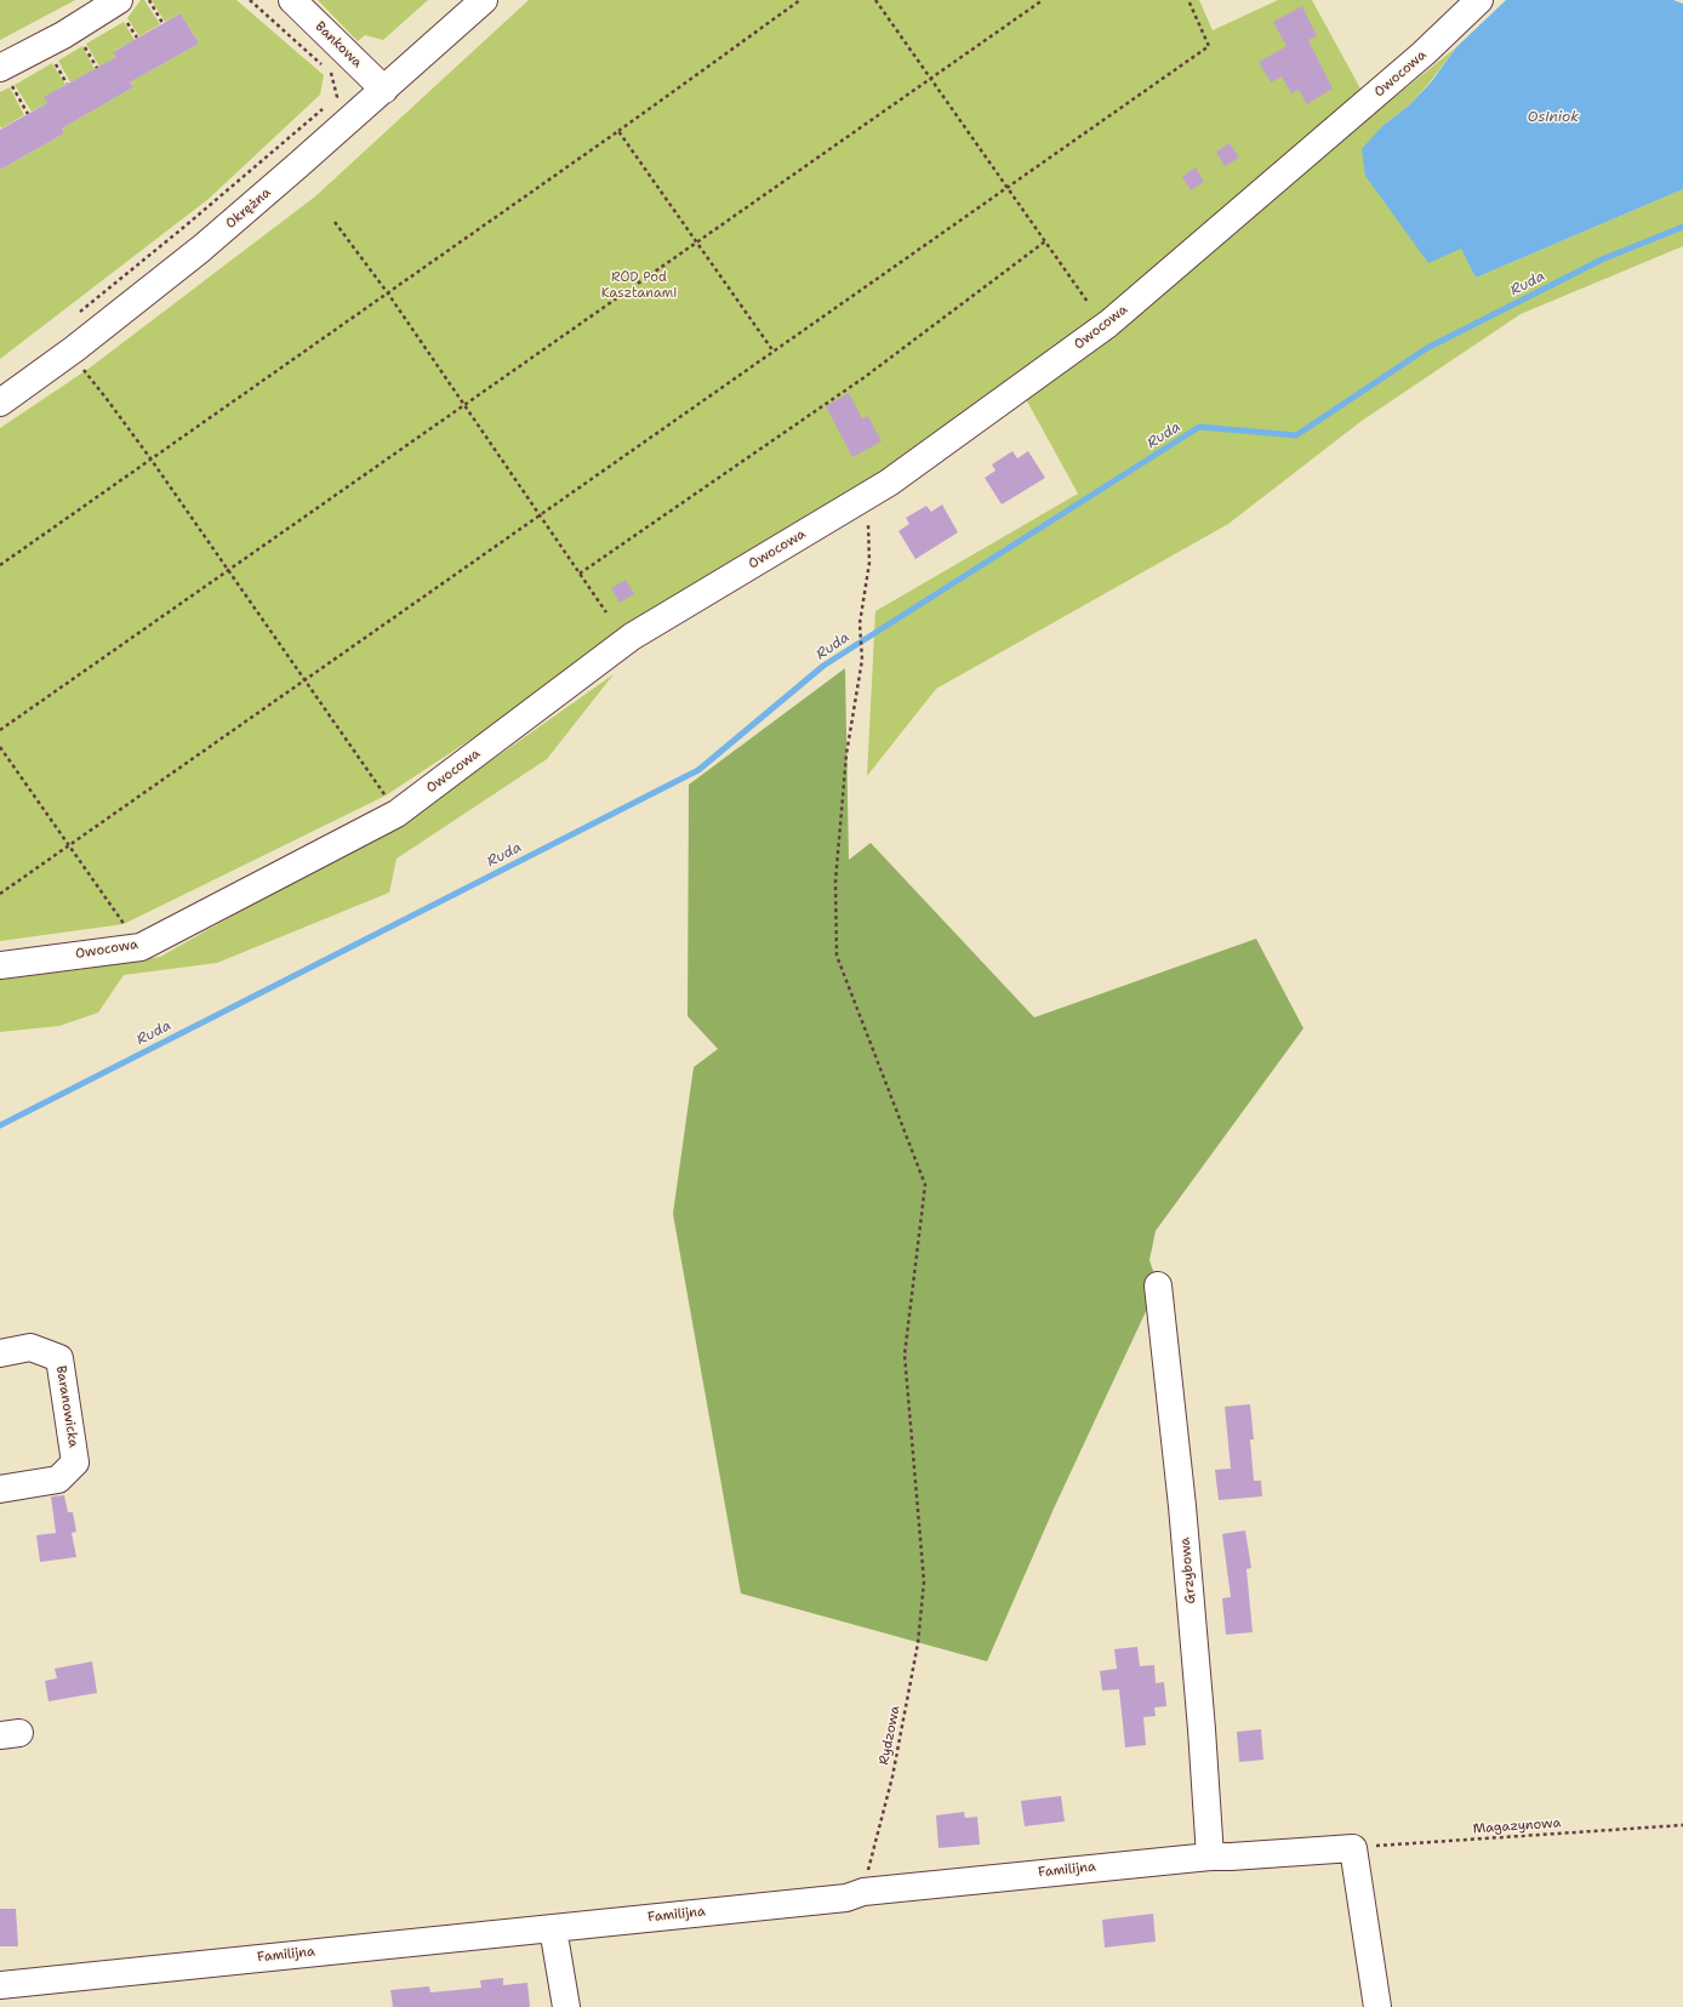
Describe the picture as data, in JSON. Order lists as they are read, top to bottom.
{
  "streets": {
    "street": [
      "Bankowa",
      "Owocowa",
      "Okrężna",
      "Baranowicka",
      "Grzybowa",
      "Familijna"
    ],
    "path": ["Rydzowa", "Magazynowa"]
  },
  "crossings": [
    ["Bankowa", "Okrężna"],
    ["Grzybowa", "Familijna"],
    ["Rydzowa", "Familijna"],
    ["Magazynowa", "Familijna"]
  ],
  "water": ["Osiniok", "Ruda"],
  "parks": ["ROD Pod Kasztanami"]
}
